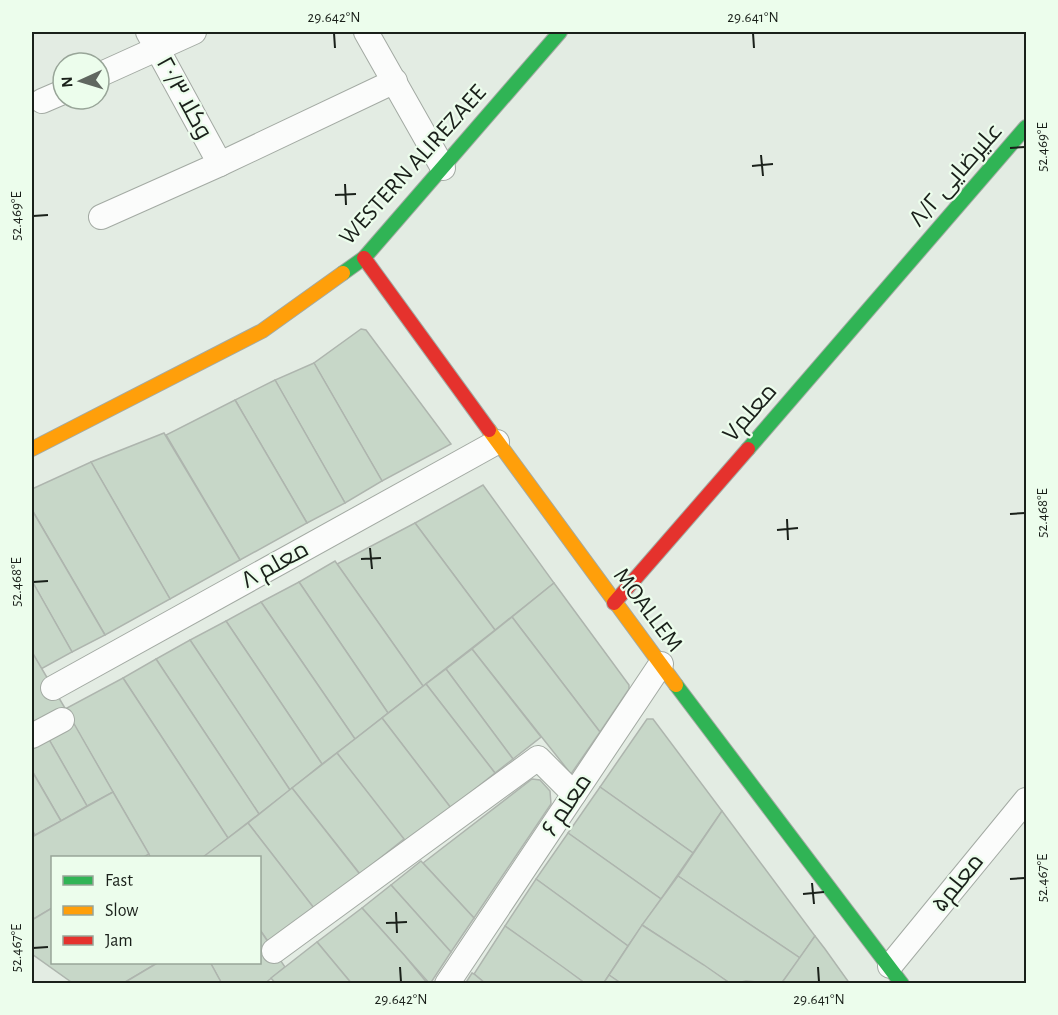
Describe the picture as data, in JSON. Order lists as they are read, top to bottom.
{
  "streets": {
    "street": [
      "وکلا ۲۰/۳",
      "WESTERN ALIREZAEE",
      "علیرضایی ۸/۲",
      "معلم۷",
      "۸ معلم",
      "MOALLEM",
      "۶ معلم",
      "معلم۵"
    ]
  },
  "crossings": [
    ["WESTERN ALIREZAEE", "MOALLEM"],
    ["علیرضایی ۸/۲", "معلم۷"],
    ["معلم۷", "MOALLEM"],
    ["۸ معلم", "MOALLEM"],
    ["MOALLEM", "۶ معلم"],
    ["MOALLEM", "معلم۵"]
  ],
  "legend": ["Fast", "Slow", "Jam"],
  "north": "left",
  "coordinates": [
    "29.642°N",
    "29.641°N",
    "52.469°E",
    "52.468°E",
    "52.467°E"
  ]
}
